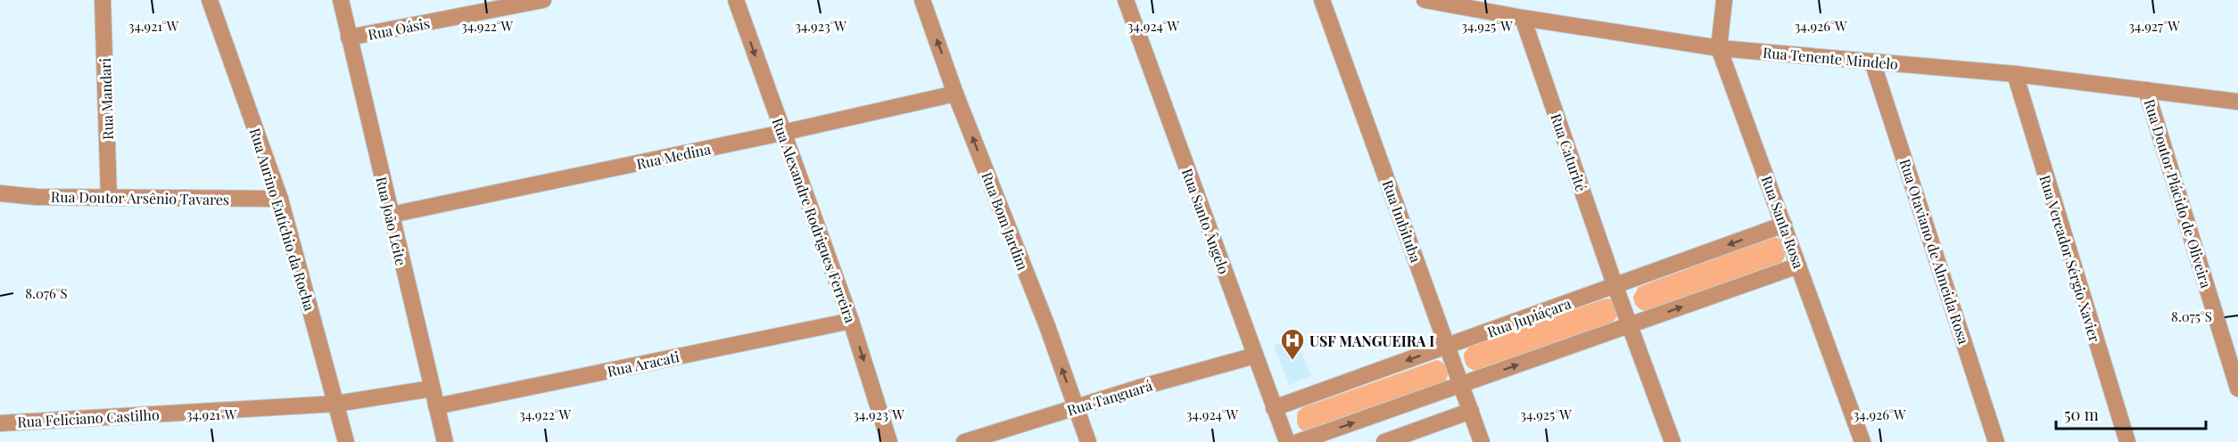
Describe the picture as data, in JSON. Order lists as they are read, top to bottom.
{
  "streets": {
    "street": [
      "Rua Oásis",
      "Rua Tenente Mindelo",
      "Rua Mandari",
      "Rua Caturité",
      "Rua Medina",
      "Rua Doutor Plácido de Oliveira",
      "Rua Doutor Arsênio Tavares",
      "Rua Aurino Eutíchio da Rocha",
      "Rua Alexandre Rodrigues Ferreira",
      "Rua João Leite",
      "Rua Bom Jardim",
      "Rua Santo Ângelo",
      "Rua Imbituba",
      "Rua Santa Rosa",
      "Rua Otaviano de Almeida Rosa",
      "Rua Vereador Sérgio Xavier",
      "Rua Jupiáçara",
      "Rua Aracati",
      "Rua Tanguará",
      "Rua Feliciano Castilho"
    ]
  },
  "crossings": [
    ["Rua Oásis", "Rua João Leite"],
    ["Rua Tenente Mindelo", "Rua Caturité"],
    ["Rua Tenente Mindelo", "Rua Doutor Plácido de Oliveira"],
    ["Rua Tenente Mindelo", "Rua Santa Rosa"],
    ["Rua Tenente Mindelo", "Rua Otaviano de Almeida Rosa"],
    ["Rua Tenente Mindelo", "Rua Vereador Sérgio Xavier"],
    ["Rua Mandari", "Rua Doutor Arsênio Tavares"],
    ["Rua Caturité", "Rua Jupiáçara"],
    ["Rua Medina", "Rua Alexandre Rodrigues Ferreira"],
    ["Rua Medina", "Rua João Leite"],
    ["Rua Medina", "Rua Bom Jardim"],
    ["Rua Doutor Arsênio Tavares", "Rua Aurino Eutíchio da Rocha"],
    ["Rua Aurino Eutíchio da Rocha", "Rua Feliciano Castilho"],
    ["Rua Alexandre Rodrigues Ferreira", "Rua Aracati"],
    ["Rua João Leite", "Rua Aracati"],
    ["Rua João Leite", "Rua Feliciano Castilho"],
    ["Rua Bom Jardim", "Rua Tanguará"],
    ["Rua Santo Ângelo", "Rua Jupiáçara"],
    ["Rua Santo Ângelo", "Rua Tanguará"],
    ["Rua Imbituba", "Rua Jupiáçara"],
    ["Rua Santa Rosa", "Rua Jupiáçara"]
  ],
  "one_way": ["Rua Alexandre Rodrigues Ferreira", "Rua Bom Jardim"],
  "places": {
    "hospital": ["USF MANGUEIRA I"]
  },
  "scale_bar": "50 m",
  "coordinates": [
    "34.921°W",
    "34.922°W",
    "34.923°W",
    "34.924°W",
    "34.925°W",
    "34.926°W",
    "34.927°W",
    "8.076°S",
    "8.075°S"
  ]
}
